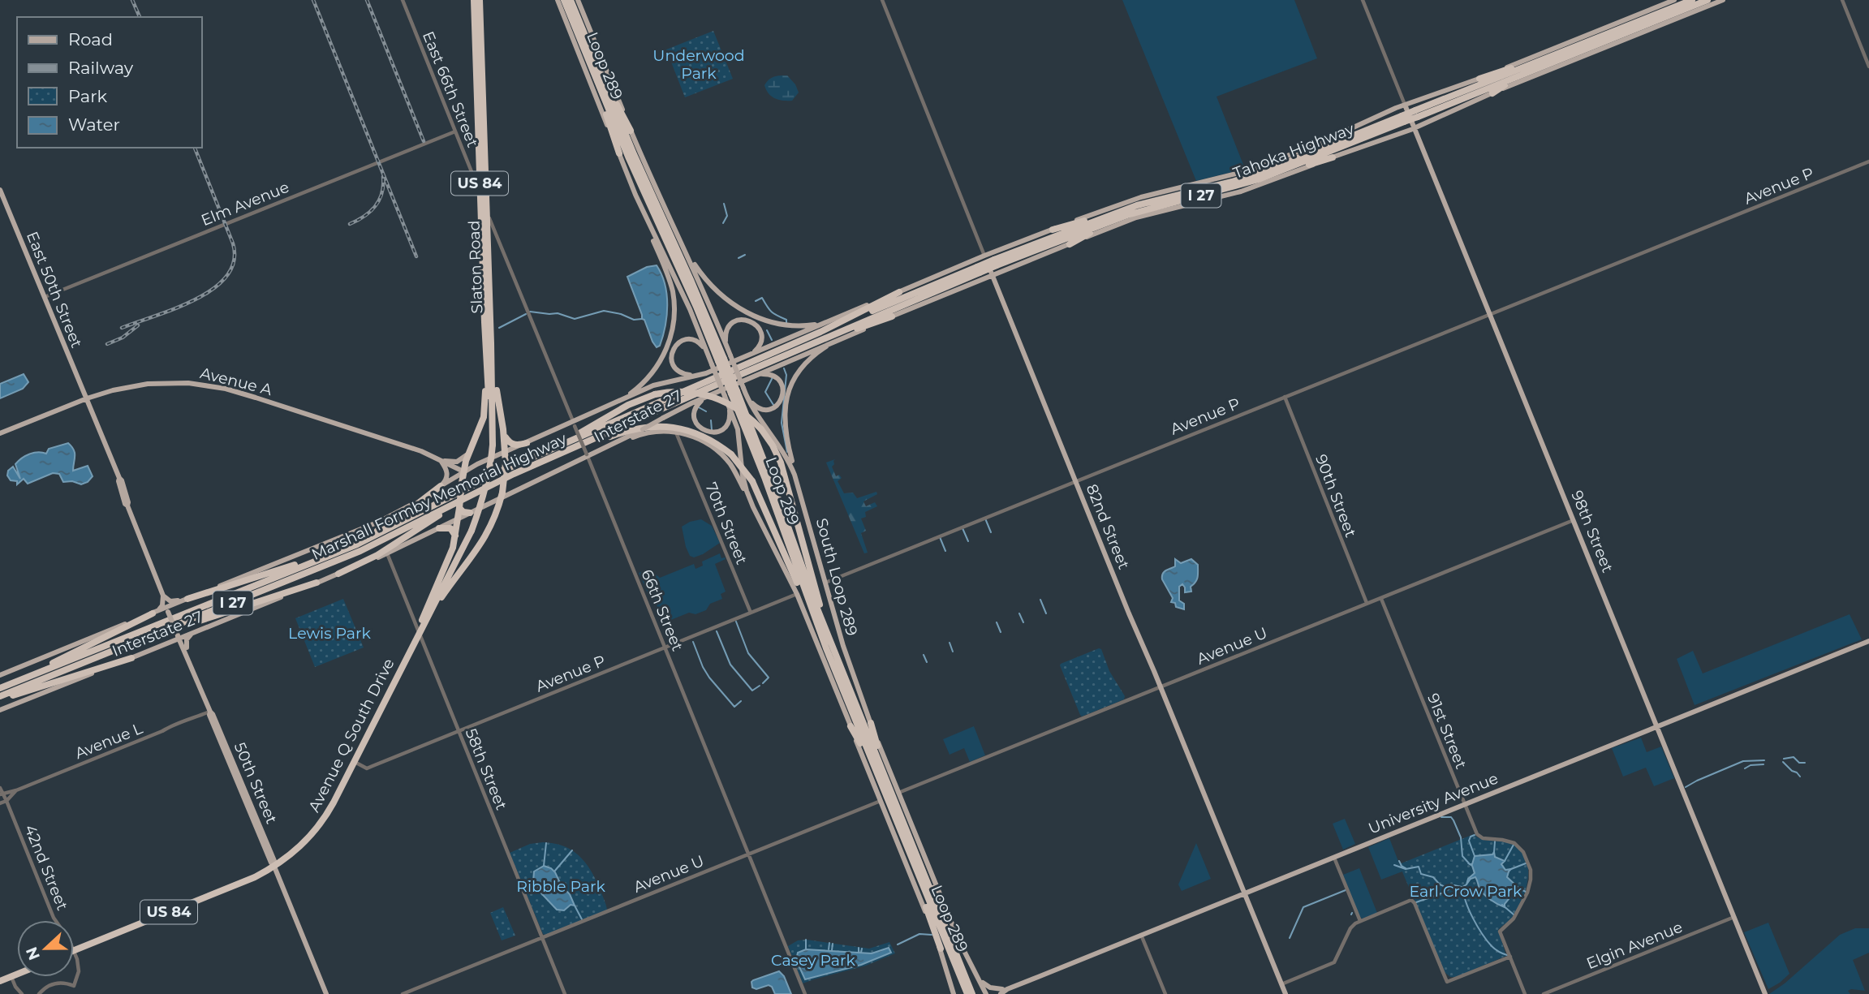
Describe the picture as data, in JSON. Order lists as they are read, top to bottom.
{
  "streets": {
    "highway": [
      "Loop 289",
      "Tahoka Highway",
      "US 84",
      "I 27",
      "Slaton Road",
      "Marshall Formby Memorial Highway",
      "Avenue Q South Drive"
    ],
    "main road": [
      "East 50th Street",
      "Avenue A",
      "Interstate 27",
      "82nd Street",
      "98th Street",
      "South Loop 289",
      "50th Street",
      "University Avenue"
    ],
    "street": [
      "East 66th Street",
      "Avenue P",
      "Elm Avenue",
      "90th Street",
      "70th Street",
      "66th Street",
      "Avenue U",
      "91st Street",
      "Avenue L",
      "58th Street",
      "42nd Street",
      "Elgin Avenue"
    ]
  },
  "crossings": [
    ["Loop 289", "South Loop 289"],
    ["East 66th Street", "Elm Avenue"],
    ["East 66th Street", "Slaton Road"],
    ["Tahoka Highway", "Interstate 27"],
    ["Tahoka Highway", "Marshall Formby Memorial Highway"],
    ["Tahoka Highway", "98th Street"],
    ["US 84", "Avenue Q South Drive"],
    ["US 84", "50th Street"],
    ["US 84", "42nd Street"],
    ["Avenue P", "90th Street"],
    ["Avenue P", "70th Street"],
    ["Avenue P", "82nd Street"],
    ["Avenue P", "98th Street"],
    ["Avenue P", "South Loop 289"],
    ["Avenue P", "66th Street"],
    ["Avenue P", "Avenue Q South Drive"],
    ["Avenue P", "58th Street"],
    ["Elm Avenue", "East 50th Street"],
    ["Slaton Road", "66th Street"],
    ["Slaton Road", "Avenue Q South Drive"],
    ["East 50th Street", "Avenue A"],
    ["East 50th Street", "50th Street"],
    ["Avenue A", "Interstate 27"],
    ["Avenue A", "50th Street"],
    ["Interstate 27", "82nd Street"],
    ["Interstate 27", "66th Street"],
    ["Interstate 27", "58th Street"],
    ["Interstate 27", "50th Street"],
    ["90th Street", "Avenue U"],
    ["82nd Street", "Avenue U"],
    ["82nd Street", "University Avenue"],
    ["98th Street", "Avenue U"],
    ["98th Street", "University Avenue"],
    ["98th Street", "Elgin Avenue"],
    ["South Loop 289", "Avenue U"],
    ["South Loop 289", "University Avenue"],
    ["66th Street", "Avenue U"],
    ["Avenue U", "91st Street"],
    ["Avenue U", "58th Street"],
    ["91st Street", "University Avenue"],
    ["Avenue Q South Drive", "58th Street"],
    ["Avenue Q South Drive", "50th Street"],
    ["Avenue L", "50th Street"],
    ["Avenue L", "42nd Street"]
  ],
  "parks": [
    "Underwood Park",
    "Lewis Park",
    "Ribble Park",
    "Earl Crow Park",
    "Casey Park"
  ],
  "legend": [
    "Road",
    "Railway",
    "Park",
    "Water"
  ],
  "north": "left"
}
